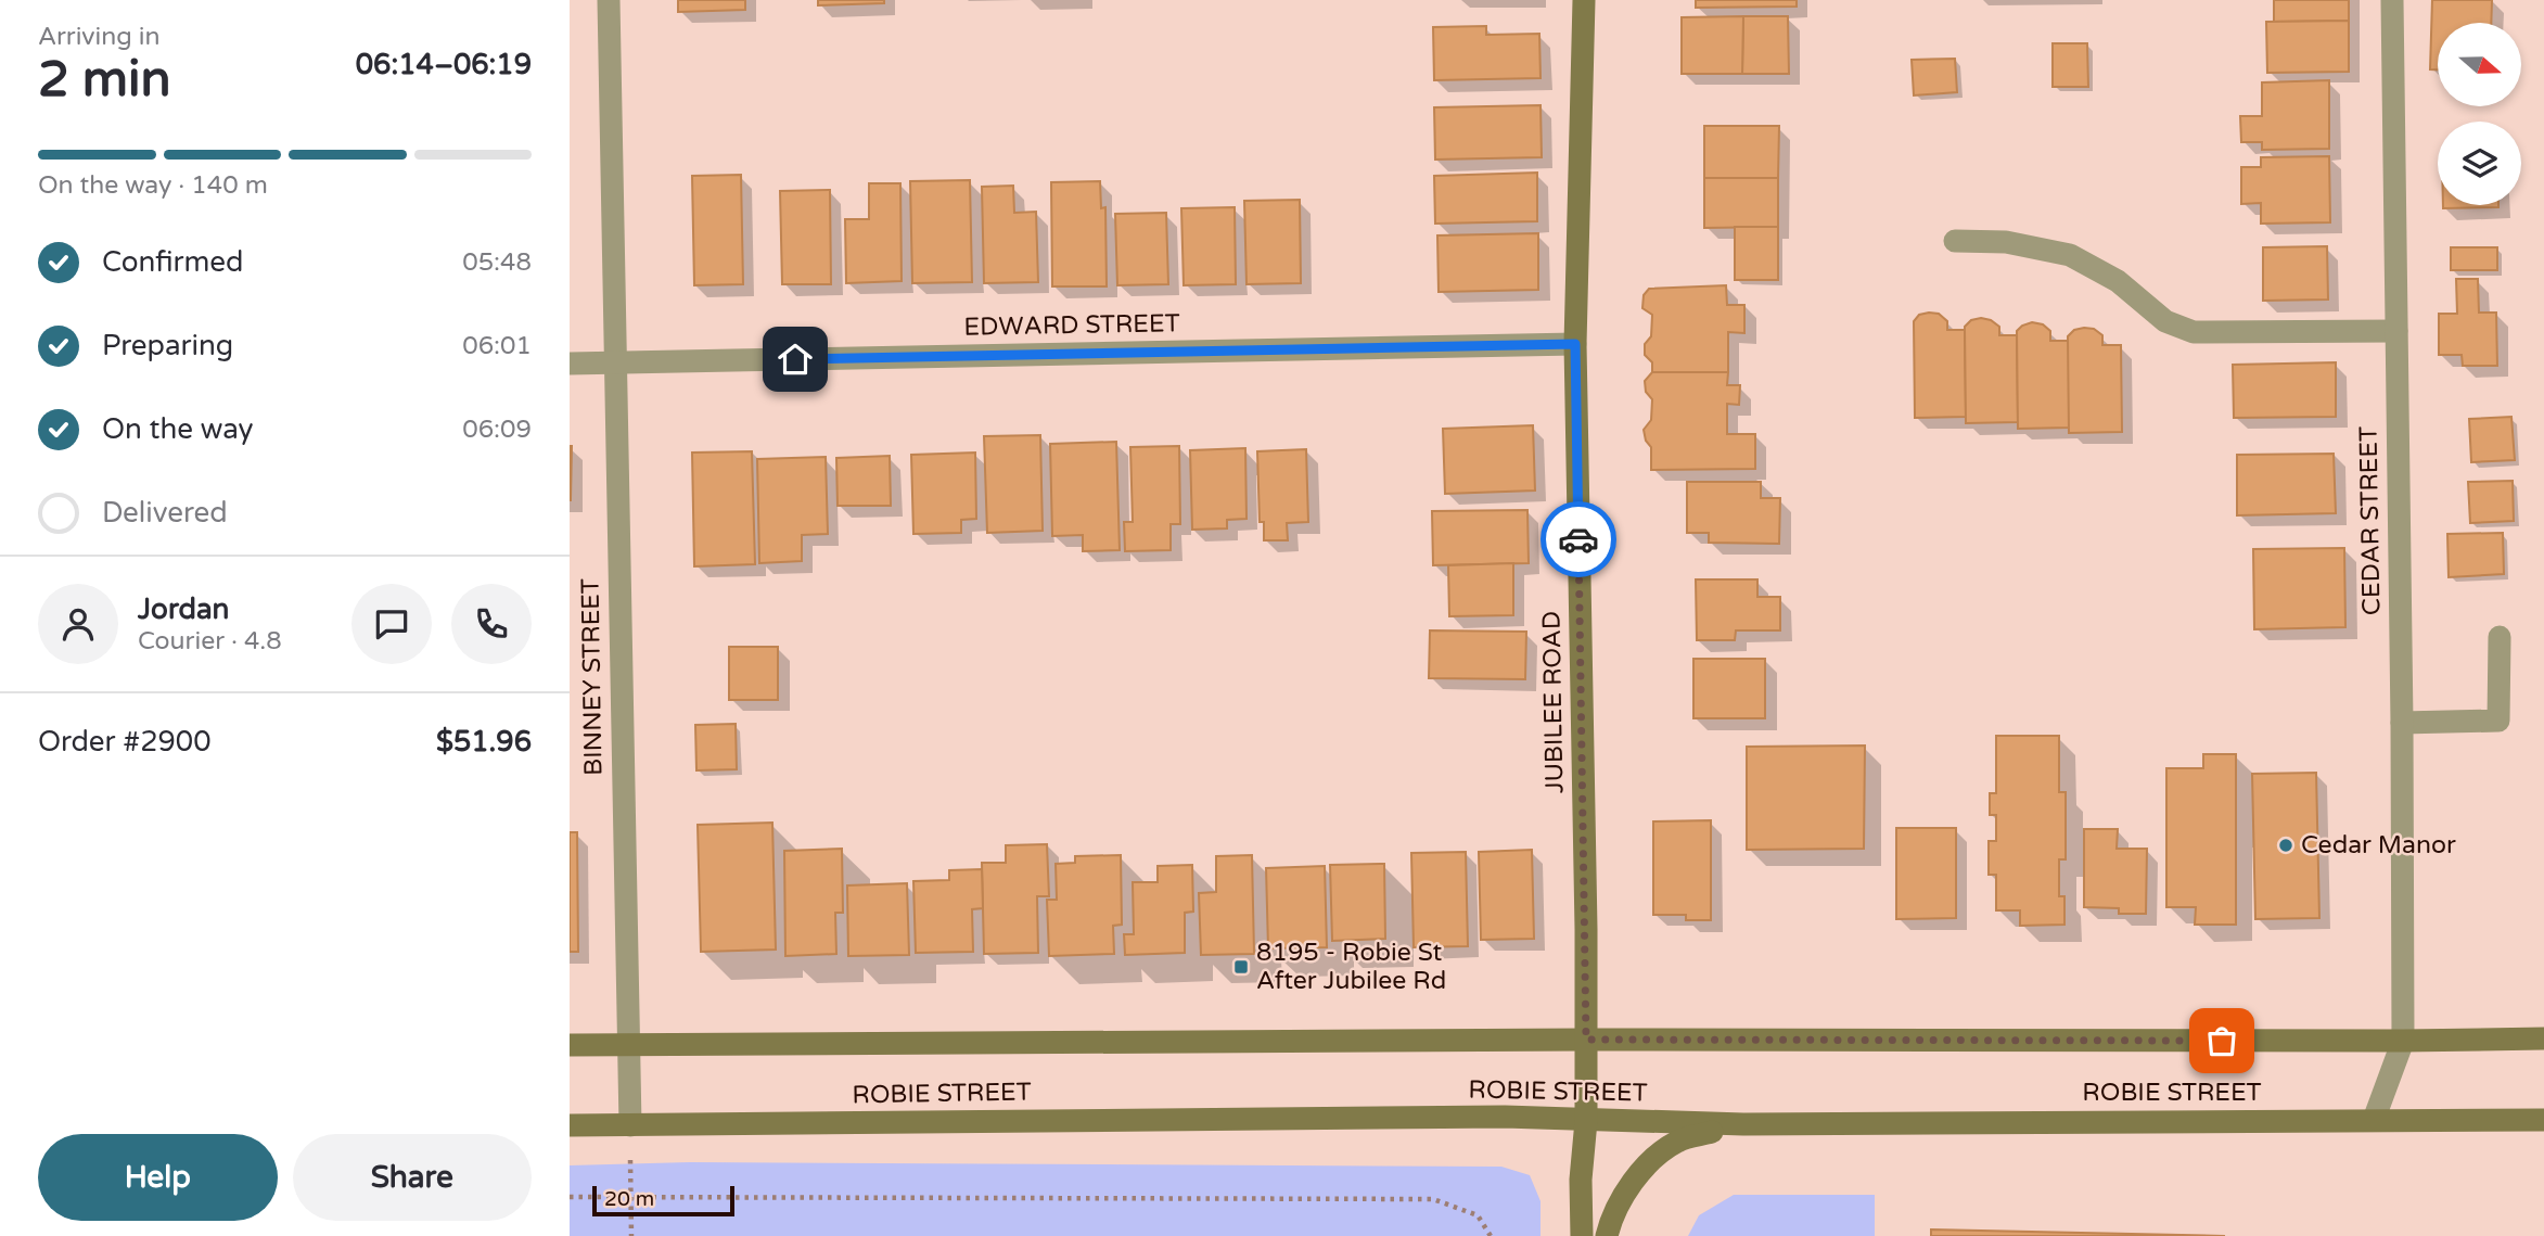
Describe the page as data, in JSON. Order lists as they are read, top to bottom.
{
  "streets": {
    "main road": ["JUBILEE ROAD", "ROBIE STREET"],
    "street": ["EDWARD STREET", "CEDAR STREET", "BINNEY STREET"]
  },
  "crossings": [
    ["EDWARD STREET", "BINNEY STREET"],
    ["EDWARD STREET", "JUBILEE ROAD"],
    ["CEDAR STREET", "ROBIE STREET"],
    ["BINNEY STREET", "ROBIE STREET"],
    ["JUBILEE ROAD", "ROBIE STREET"]
  ],
  "places": {
    "other": ["Cedar Manor"],
    "transit": ["8195 - Robie St After Jubilee Rd"]
  },
  "scale_bar": "20 m",
  "north": "right",
  "page": {
    "heading": ["2 min", "Arriving in", "06:14–06:19"],
    "panel": [
      "Jordan",
      "Courier · 4.8",
      "Order #2900",
      "$51.96"
    ],
    "bar": "On the way · 140 m",
    "list": [
      ["Confirmed", "05:48"],
      ["Preparing", "06:01"],
      ["On the way", "06:09"],
      "Delivered"
    ],
    "buttons": ["Help", "Share"],
    "scale": "20 m"
  }
}
